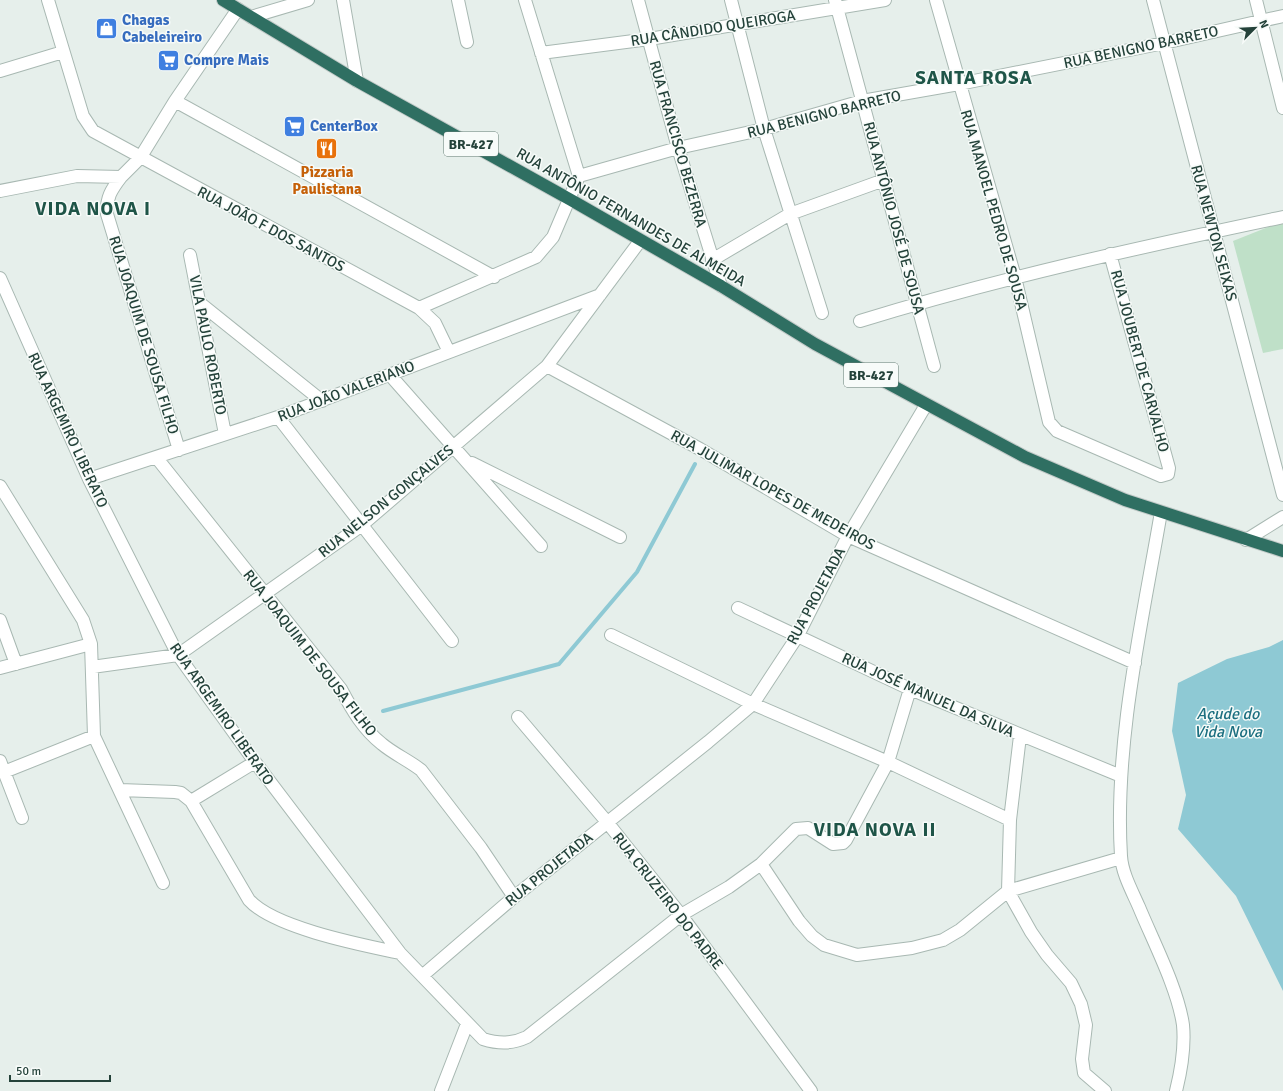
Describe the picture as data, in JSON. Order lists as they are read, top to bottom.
{
  "streets": {
    "highway": ["BR-427", "RUA ANTÔNIO FERNANDES DE ALMEIDA"],
    "street": [
      "RUA CÂNDIDO QUEIROGA",
      "RUA BENIGNO BARRETO",
      "RUA FRANCISCO BEZERRA",
      "RUA MANOEL PEDRO DE SOUSA",
      "RUA ANTÔNIO JOSÉ DE SOUSA",
      "RUA JOÃO F DOS SANTOS",
      "RUA NEWTON SEIXAS",
      "RUA JOAQUIM DE SOUSA FILHO",
      "VILA PAULO ROBERTO",
      "RUA JOUBERT DE CARVALHO",
      "RUA JOÃO VALERIANO",
      "RUA ARGEMIRO LIBERATO",
      "RUA JULIMAR LOPES DE MEDEIROS",
      "RUA NELSON GONÇALVES",
      "RUA PROJETADA",
      "RUA JOSÉ MANUEL DA SILVA",
      "RUA CRUZEIRO DO PADRE"
    ]
  },
  "crossings": [
    ["RUA CÂNDIDO QUEIROGA", "RUA FRANCISCO BEZERRA"],
    ["RUA CÂNDIDO QUEIROGA", "RUA ANTÔNIO JOSÉ DE SOUSA"],
    ["RUA BENIGNO BARRETO", "RUA FRANCISCO BEZERRA"],
    ["RUA BENIGNO BARRETO", "RUA MANOEL PEDRO DE SOUSA"],
    ["RUA BENIGNO BARRETO", "RUA ANTÔNIO JOSÉ DE SOUSA"],
    ["RUA BENIGNO BARRETO", "RUA NEWTON SEIXAS"],
    ["BR-427", "RUA ANTÔNIO FERNANDES DE ALMEIDA"],
    ["RUA FRANCISCO BEZERRA", "RUA ANTÔNIO FERNANDES DE ALMEIDA"],
    ["RUA MANOEL PEDRO DE SOUSA", "RUA JOUBERT DE CARVALHO"],
    ["RUA ANTÔNIO FERNANDES DE ALMEIDA", "RUA JOAQUIM DE SOUSA FILHO"],
    ["RUA ANTÔNIO FERNANDES DE ALMEIDA", "RUA NELSON GONÇALVES"],
    ["RUA ANTÔNIO FERNANDES DE ALMEIDA", "RUA PROJETADA"],
    ["RUA JOÃO F DOS SANTOS", "RUA JOAQUIM DE SOUSA FILHO"],
    ["RUA JOÃO F DOS SANTOS", "RUA JOÃO VALERIANO"],
    ["RUA JOAQUIM DE SOUSA FILHO", "RUA JOÃO VALERIANO"],
    ["RUA JOAQUIM DE SOUSA FILHO", "RUA NELSON GONÇALVES"],
    ["RUA JOAQUIM DE SOUSA FILHO", "RUA PROJETADA"],
    ["VILA PAULO ROBERTO", "RUA JOÃO VALERIANO"],
    ["RUA JOÃO VALERIANO", "RUA ARGEMIRO LIBERATO"],
    ["RUA JOÃO VALERIANO", "RUA NELSON GONÇALVES"],
    ["RUA ARGEMIRO LIBERATO", "RUA NELSON GONÇALVES"],
    ["RUA ARGEMIRO LIBERATO", "RUA PROJETADA"],
    ["RUA ARGEMIRO LIBERATO", "RUA JOSÉ MANUEL DA SILVA"],
    ["RUA ARGEMIRO LIBERATO", "RUA CRUZEIRO DO PADRE"],
    ["RUA JULIMAR LOPES DE MEDEIROS", "RUA NELSON GONÇALVES"],
    ["RUA JULIMAR LOPES DE MEDEIROS", "RUA PROJETADA"],
    ["RUA PROJETADA", "RUA JOSÉ MANUEL DA SILVA"],
    ["RUA PROJETADA", "RUA CRUZEIRO DO PADRE"]
  ],
  "districts": ["SANTA ROSA", "VIDA NOVA I", "VIDA NOVA II"],
  "water": ["Açude do Vida Nova"],
  "places": {
    "shop": ["Chagas Cabeleireiro"],
    "supermarket": ["Compre Mais", "CenterBox"],
    "restaurant": ["Pizzaria Paulistana"]
  },
  "scale_bar": "50 m",
  "north": "top right"
}
